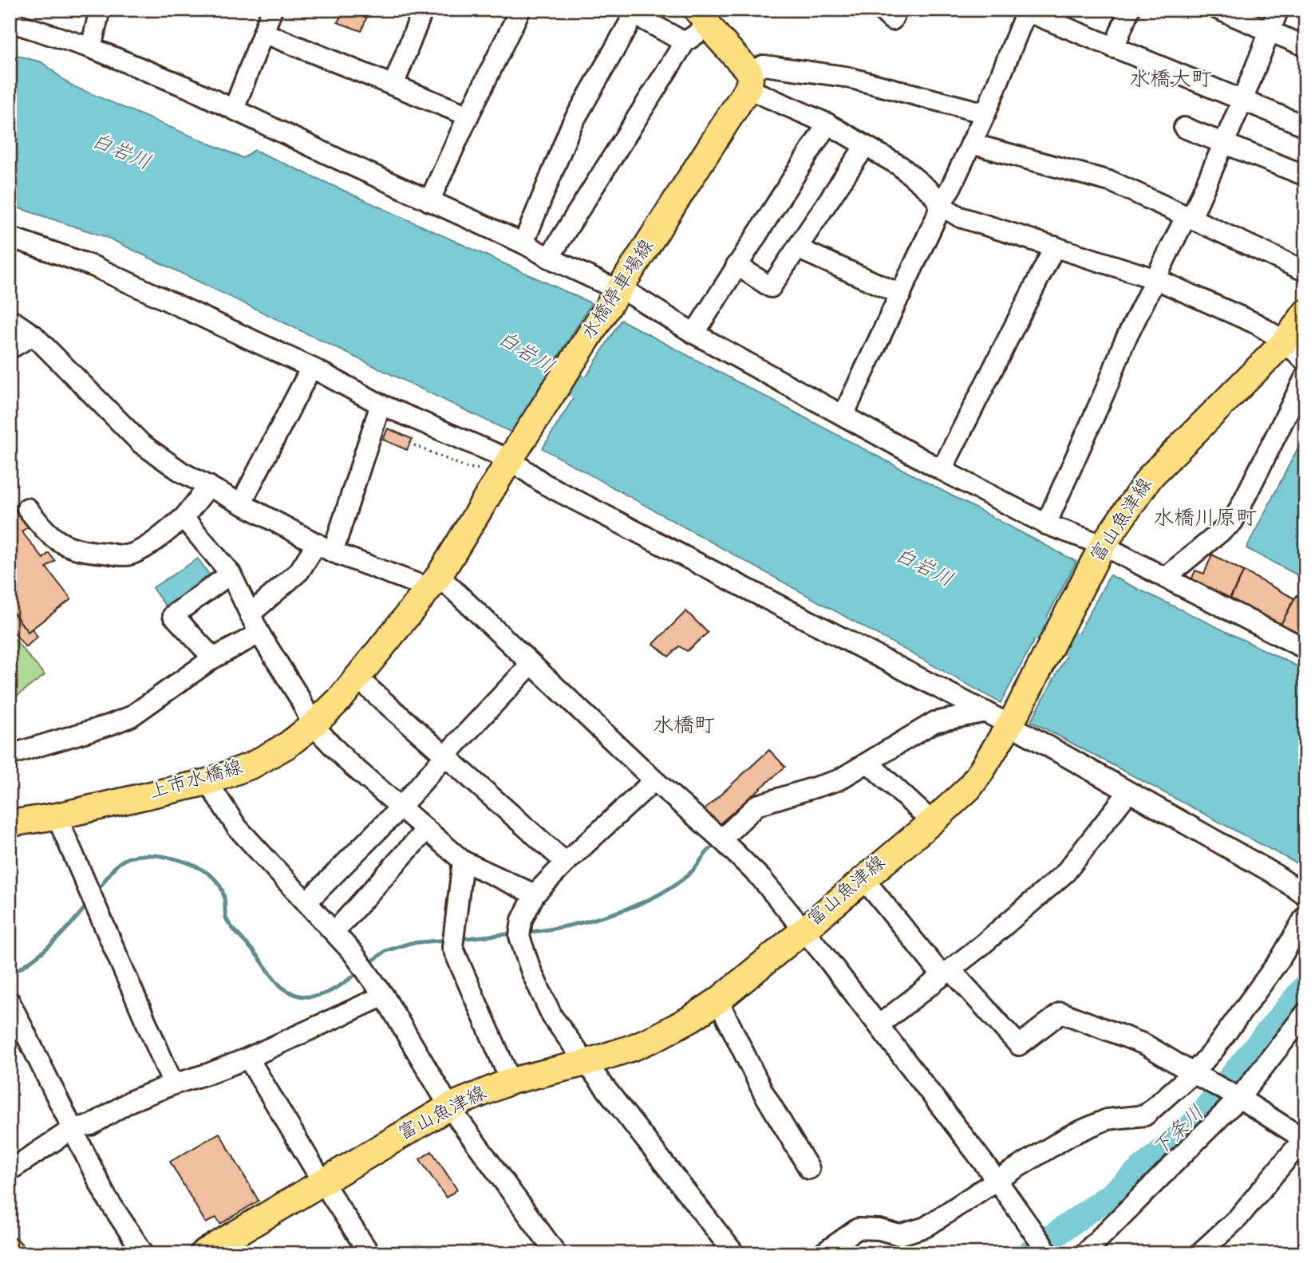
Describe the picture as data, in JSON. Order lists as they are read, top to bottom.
{
  "streets": {
    "main road": ["水橋停車場線", "富山魚津線", "上市水橋線"]
  },
  "crossings": [
    ["水橋停車場線", "上市水橋線"]
  ],
  "districts": ["水橋大町", "水橋川原町", "水橋町"],
  "water": ["白岩川", "下条川"]
}
